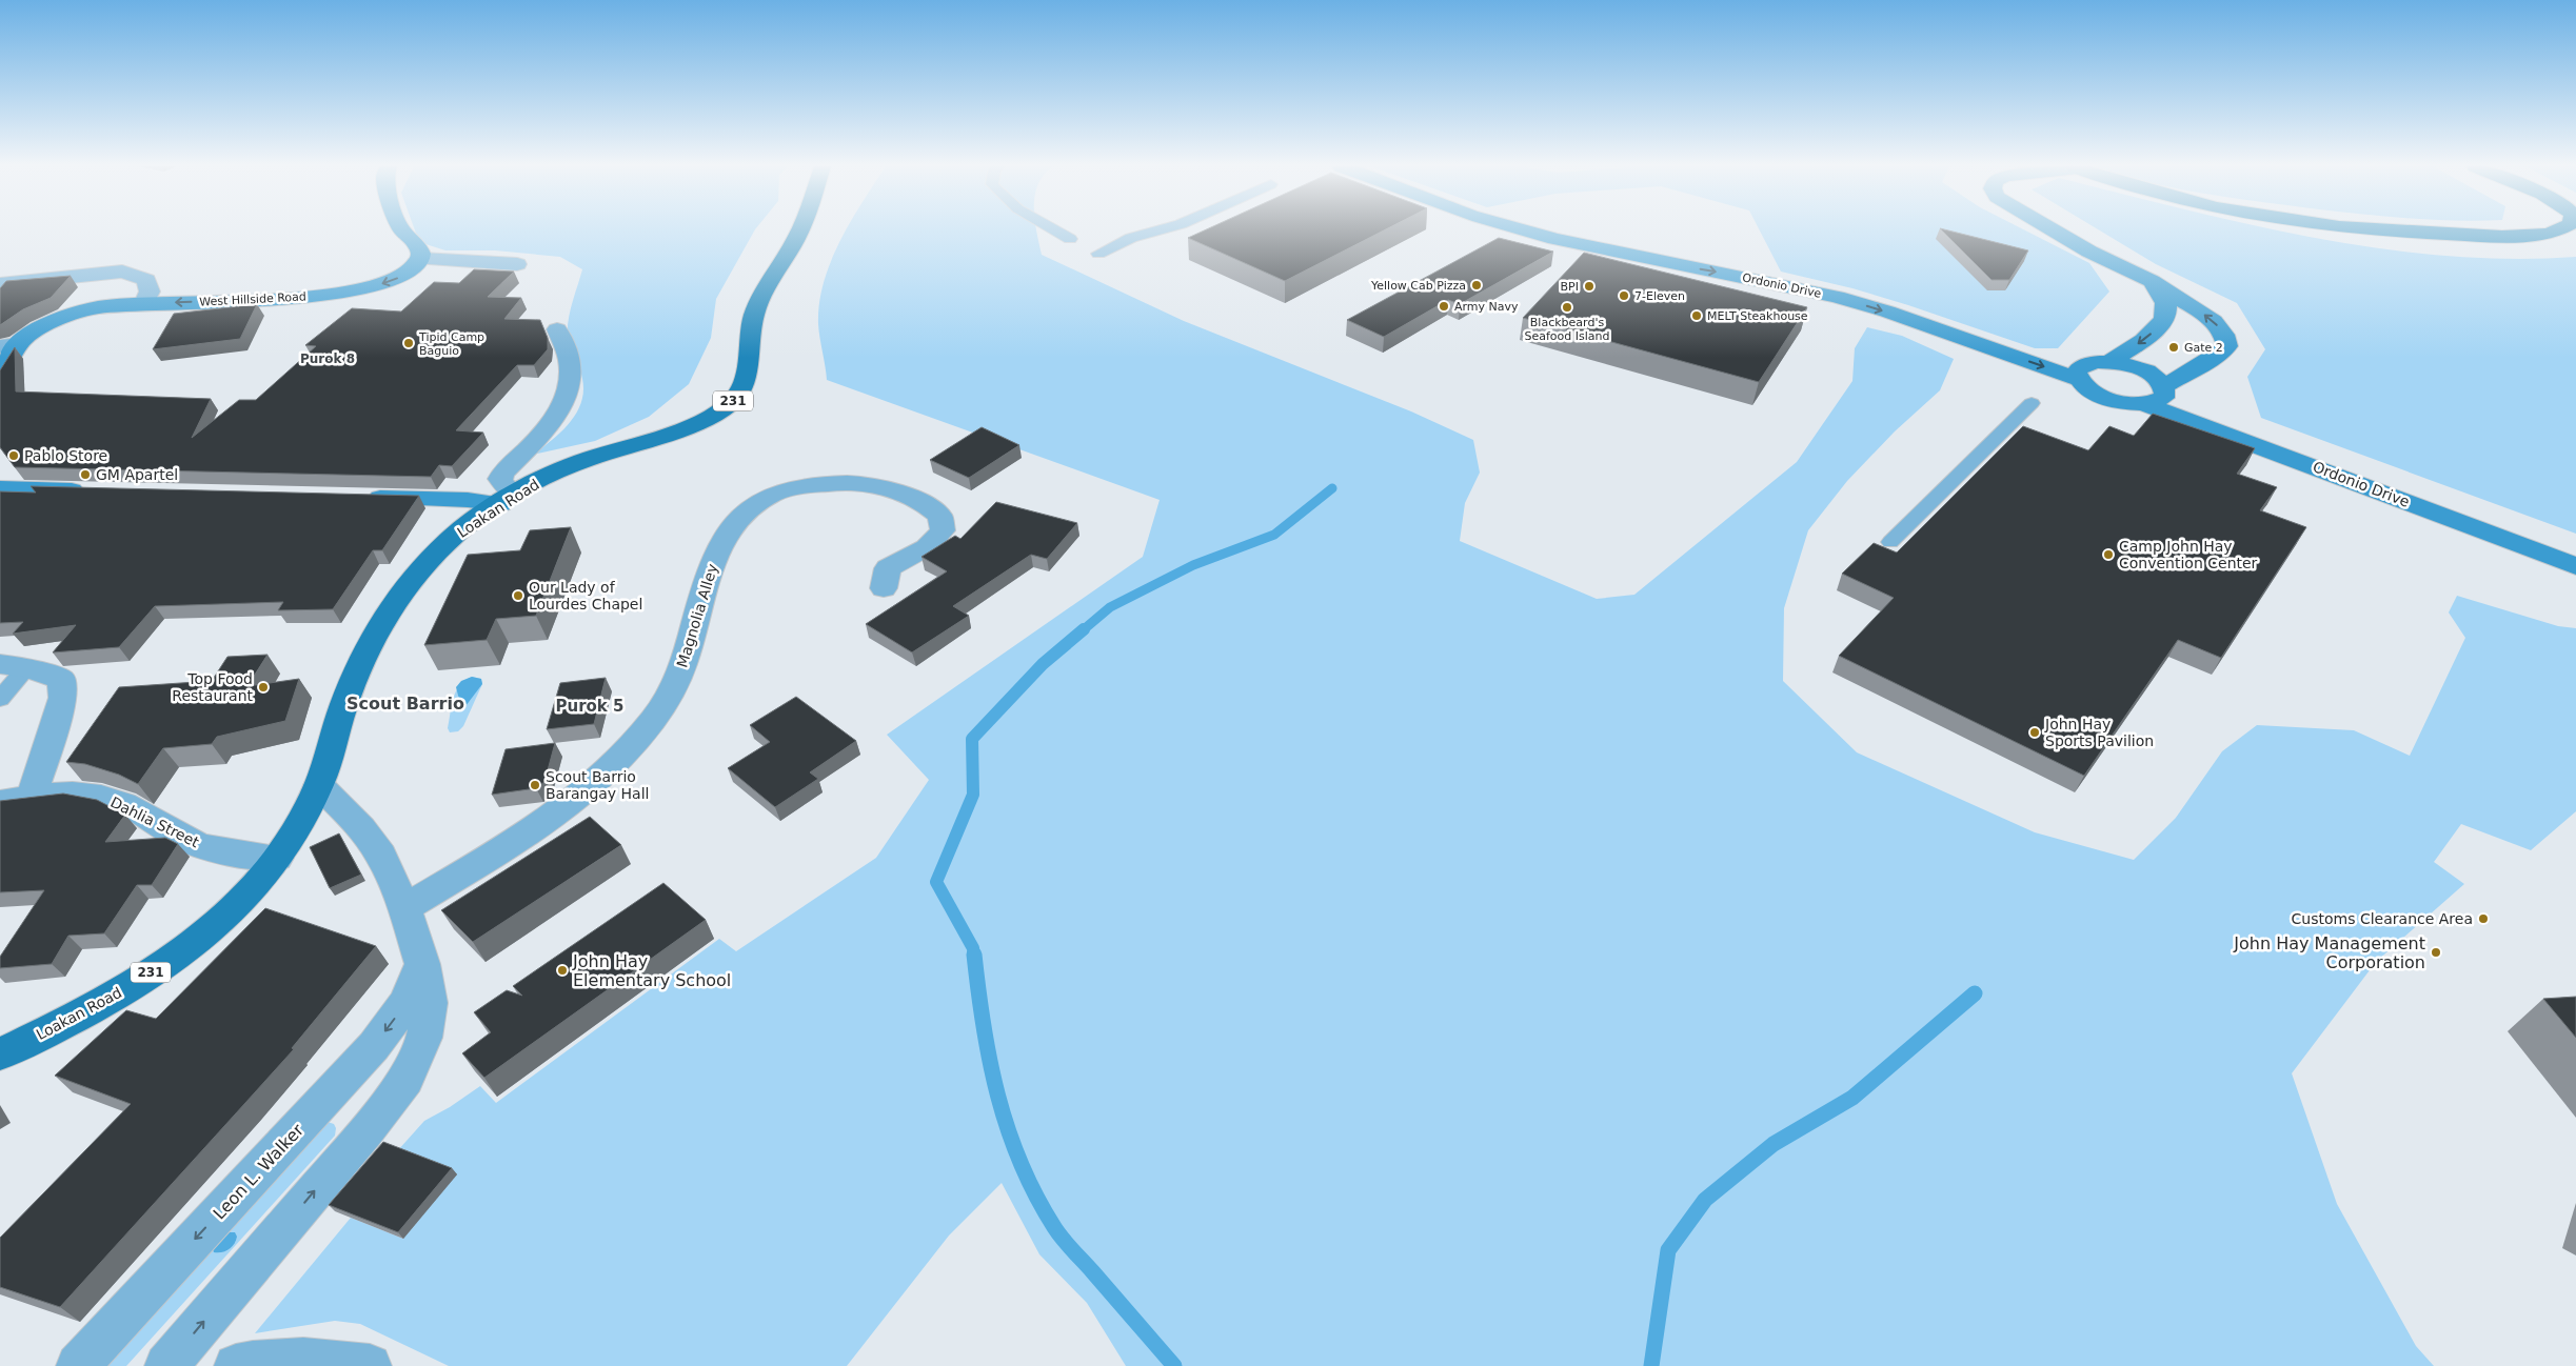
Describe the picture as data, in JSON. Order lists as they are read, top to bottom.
{
  "streets": {
    "main road": ["231", "Loakan Road"],
    "street": [
      "Ordonio Drive",
      "West Hillside Road",
      "Magnolia Alley",
      "Dahlia Street",
      "Leon L. Walker"
    ]
  },
  "crossings": [
    ["Loakan Road", "Dahlia Street"]
  ],
  "one_way": ["Ordonio Drive"],
  "districts": ["Purok 8", "Scout Barrio", "Purok 5"],
  "places": [
    "Yellow Cab Pizza",
    "BPI",
    "7-Eleven",
    "Army Navy",
    "Blackbeard's Seafood Island",
    "MELT Steakhouse",
    "Tipid Camp Baguio",
    "Gate 2",
    "Pablo Store",
    "GM Apartel",
    "Camp John Hay Convention Center",
    "Our Lady of Lourdes Chapel",
    "Top Food Restaurant",
    "John Hay Sports Pavilion",
    "Scout Barrio Barangay Hall",
    "Customs Clearance Area",
    "John Hay Management Corporation",
    "John Hay Elementary School"
  ]
}
